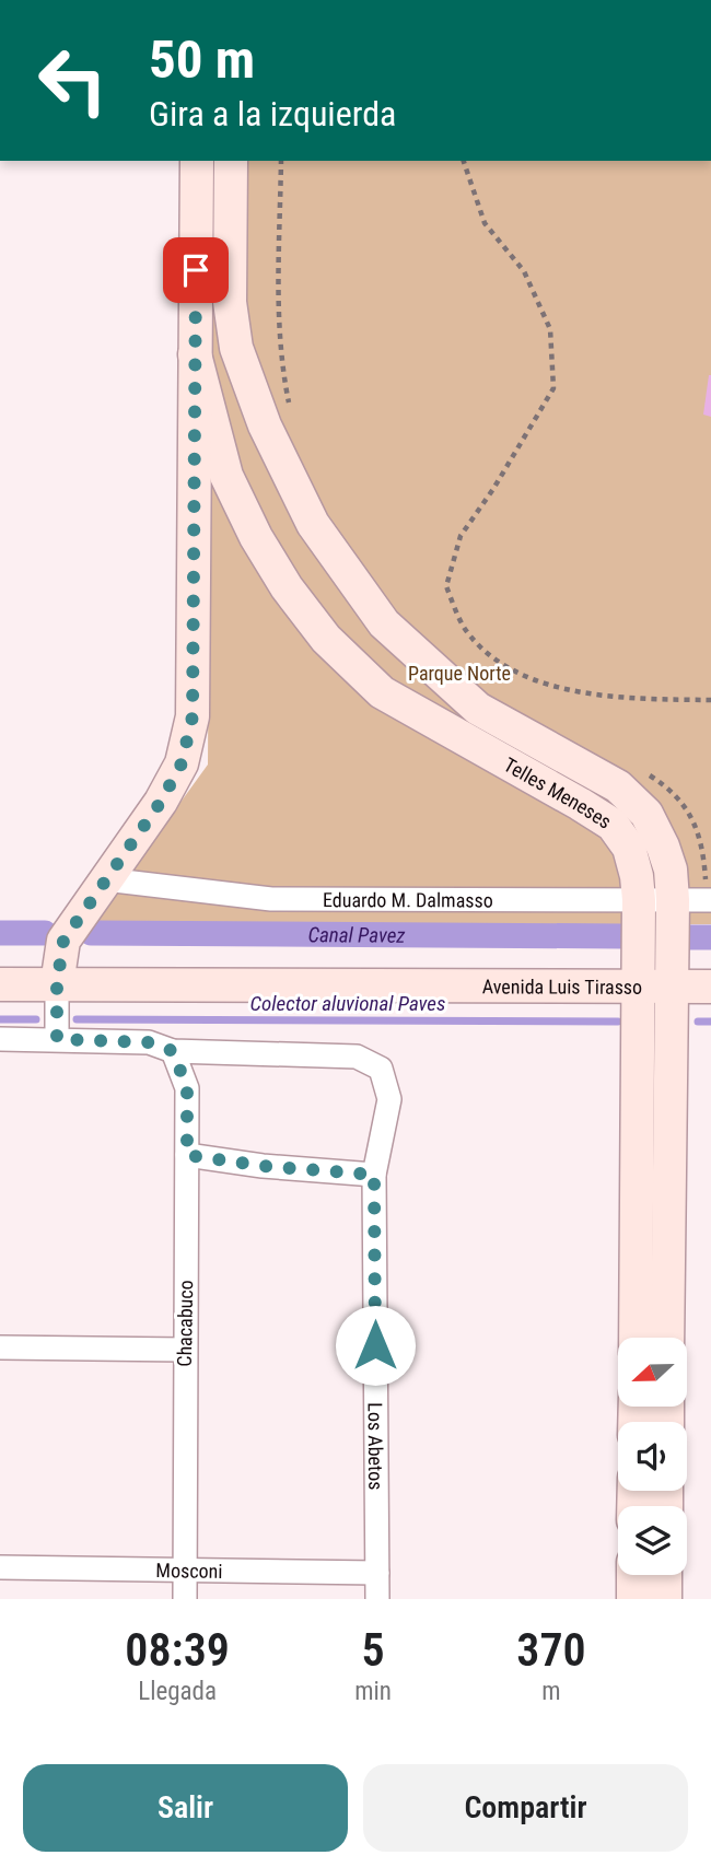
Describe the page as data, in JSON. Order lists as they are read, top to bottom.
{
  "streets": {
    "street": [
      "Telles Meneses",
      "Eduardo M. Dalmasso",
      "Avenida Luis Tirasso",
      "Chacabuco",
      "Los Abetos",
      "Mosconi"
    ]
  },
  "crossings": [
    ["Telles Meneses", "Eduardo M. Dalmasso"],
    ["Telles Meneses", "Avenida Luis Tirasso"],
    ["Chacabuco", "Los Abetos"],
    ["Chacabuco", "Mosconi"],
    ["Los Abetos", "Mosconi"]
  ],
  "water": ["Canal Pavez", "Colector aluvional Paves"],
  "parks": ["Parque Norte"],
  "north": "left",
  "page": {
    "turn": ["50 m", "Gira a la izquierda"],
    "eta": [
      "08:39",
      "Llegada",
      "5",
      "min",
      "370",
      "m"
    ],
    "buttons": ["Salir", "Compartir"]
  }
}
